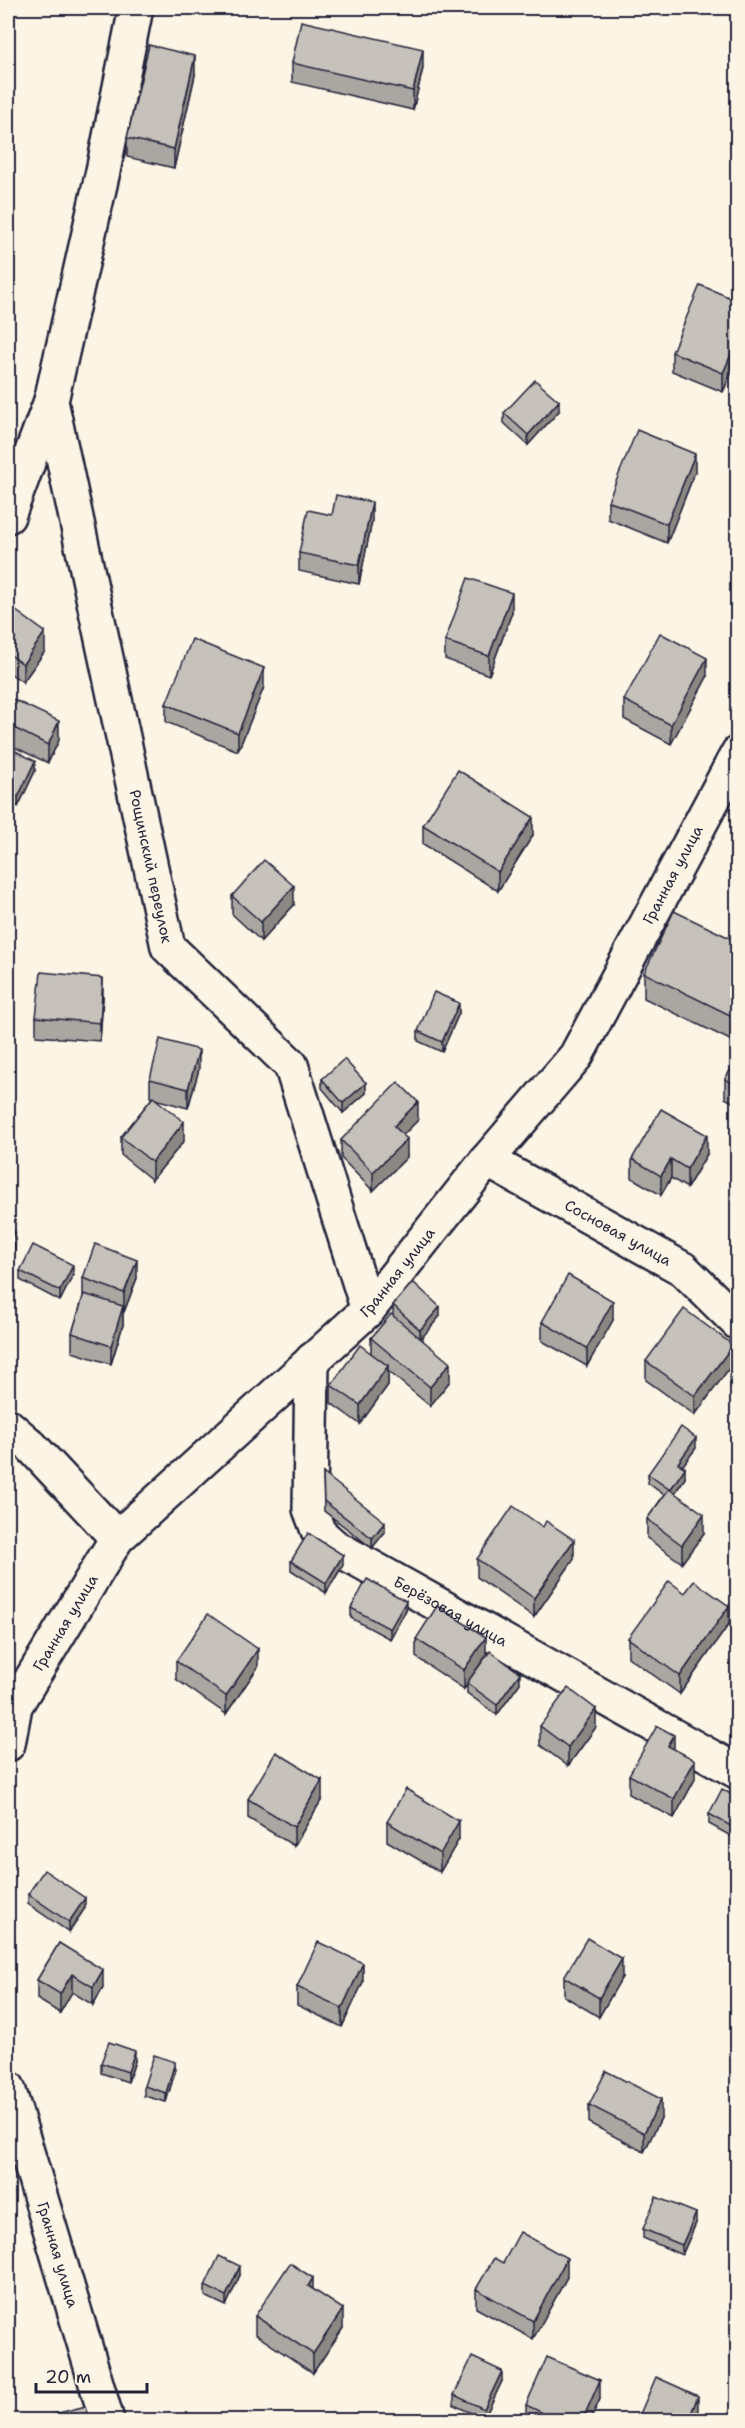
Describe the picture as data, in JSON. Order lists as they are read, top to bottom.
{
  "streets": {
    "street": [
      "Рощинский переулок",
      "Гранная улица",
      "Сосновая улица",
      "Берёзовая улица"
    ]
  },
  "crossings": [
    ["Рощинский переулок", "Гранная улица"],
    ["Гранная улица", "Сосновая улица"],
    ["Гранная улица", "Берёзовая улица"]
  ],
  "scale_bar": "20 m"
}
